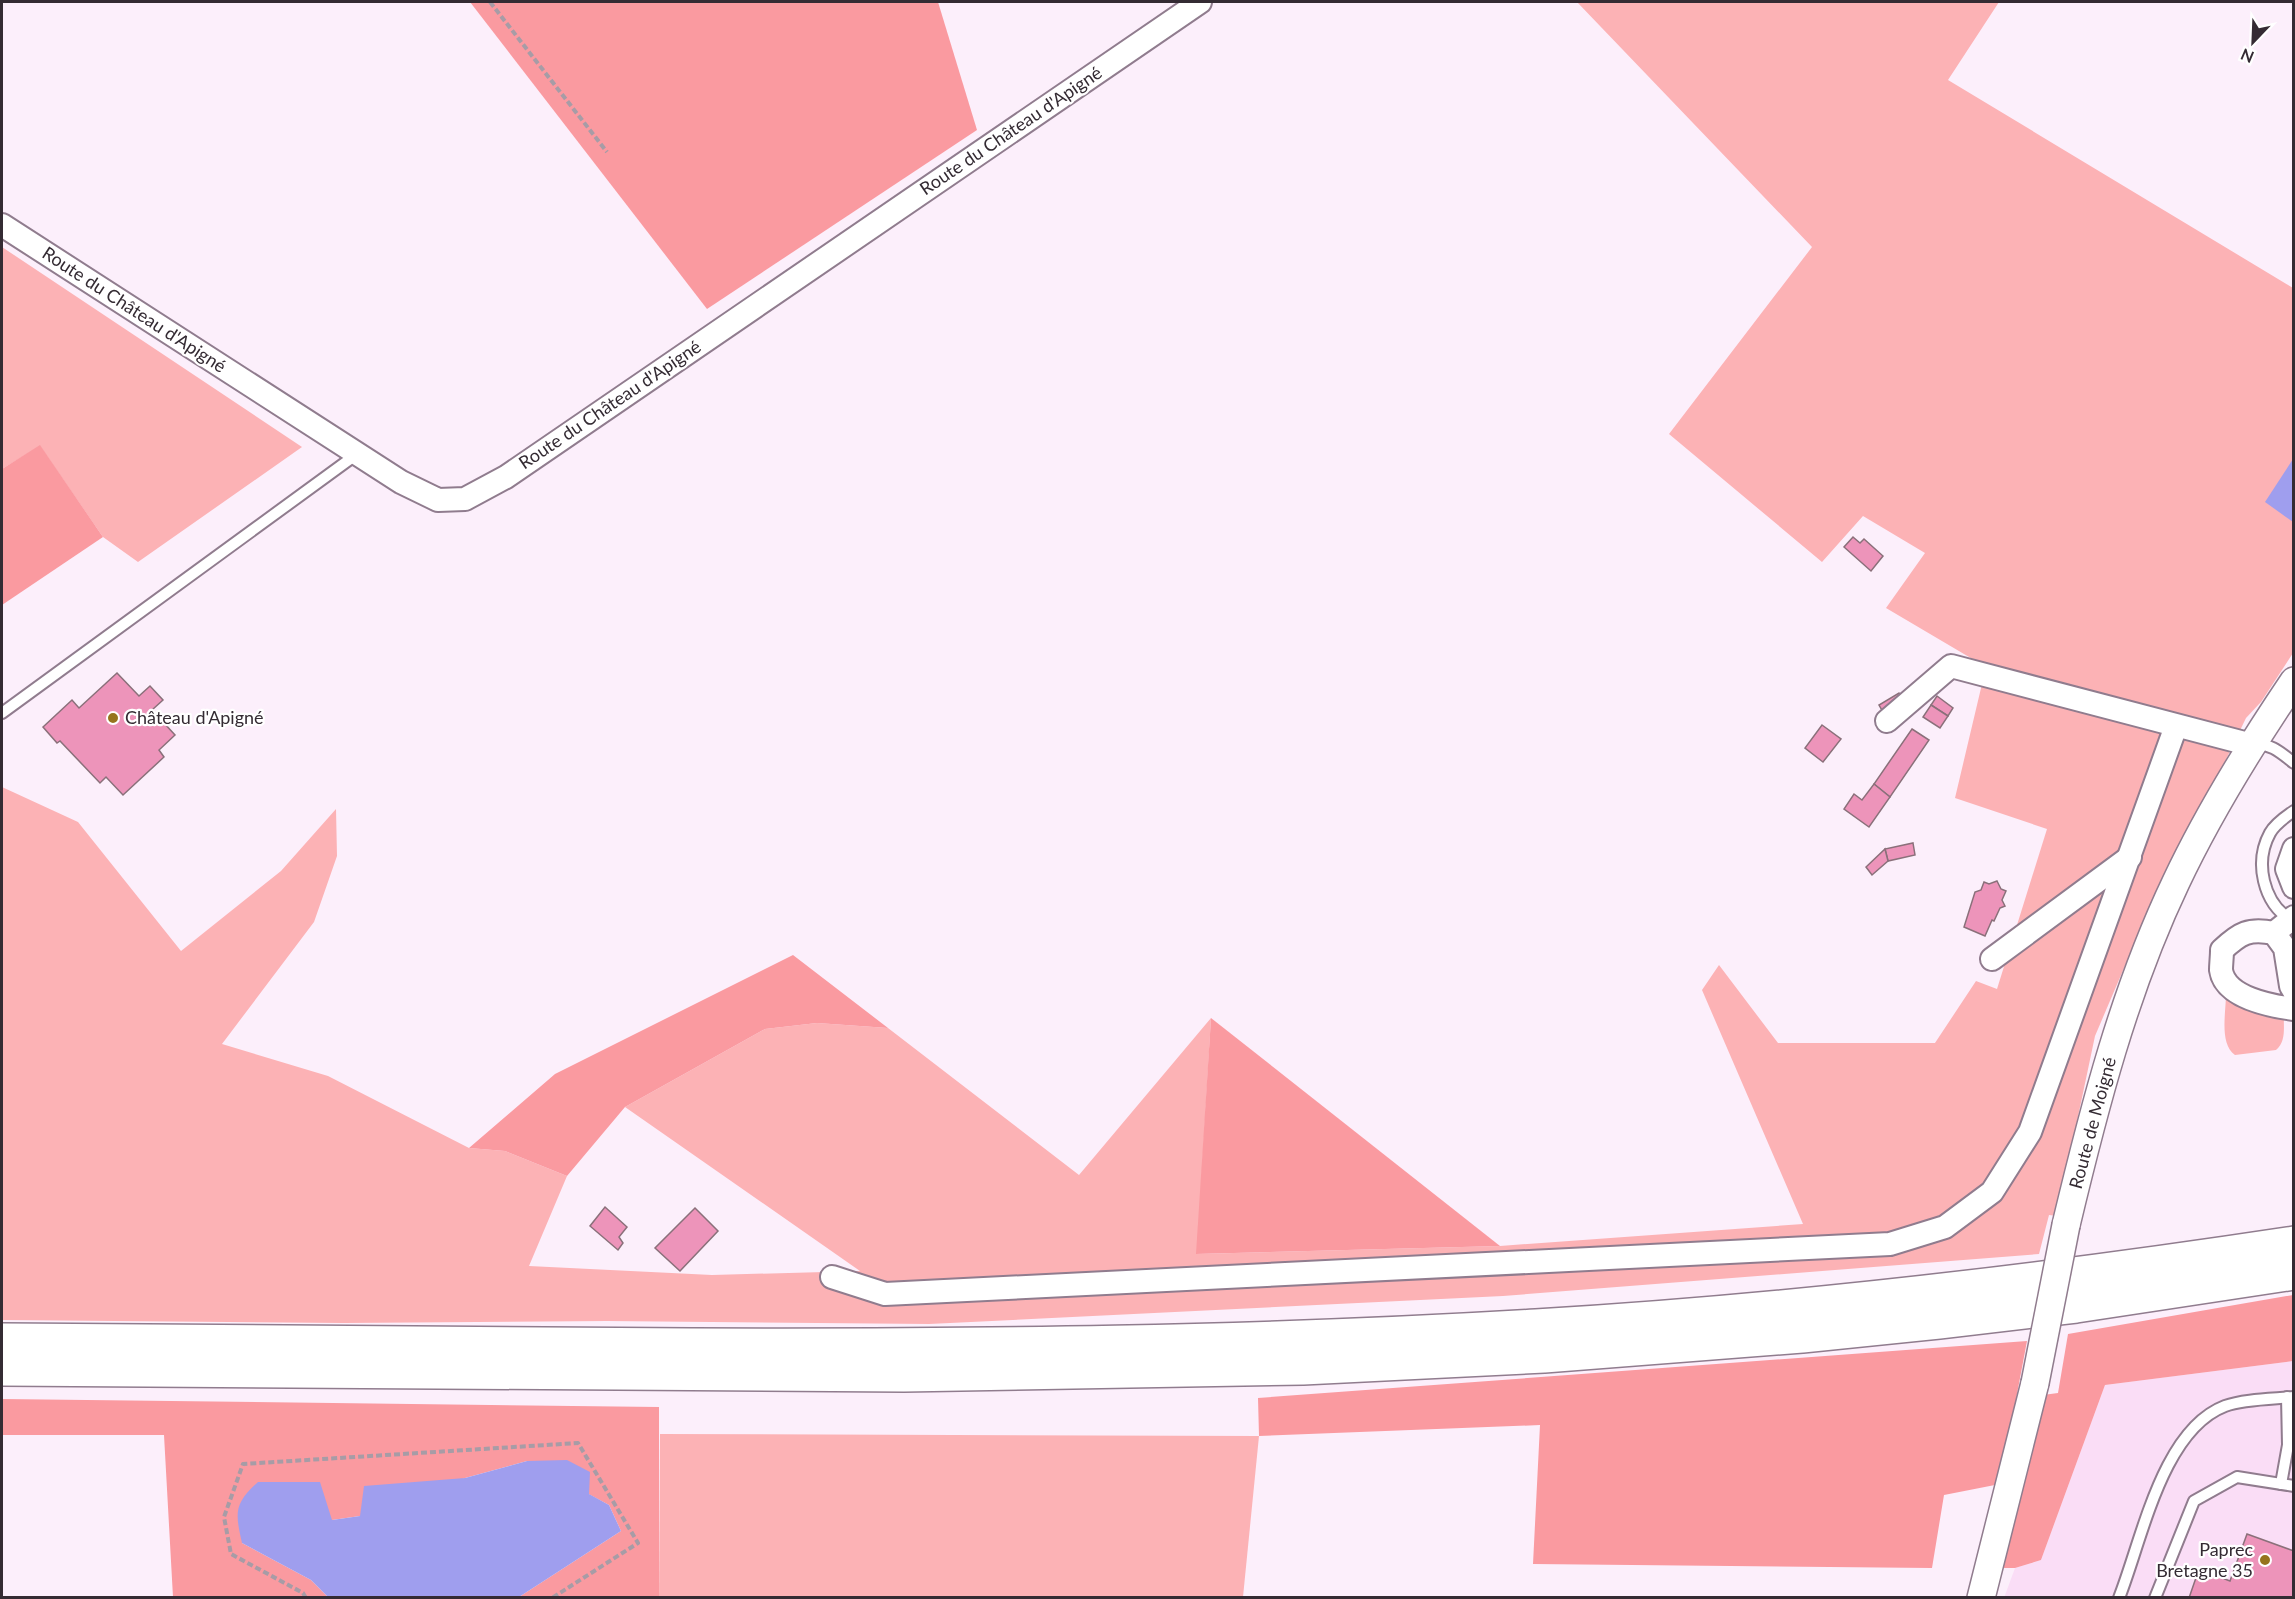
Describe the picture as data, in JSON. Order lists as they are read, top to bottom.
{
  "streets": {
    "street": ["Route du Château d'Apigné", "Route de Moigné"]
  },
  "places": ["Château d'Apigné", "Paprec Bretagne 35"],
  "north": "bottom left"
}
